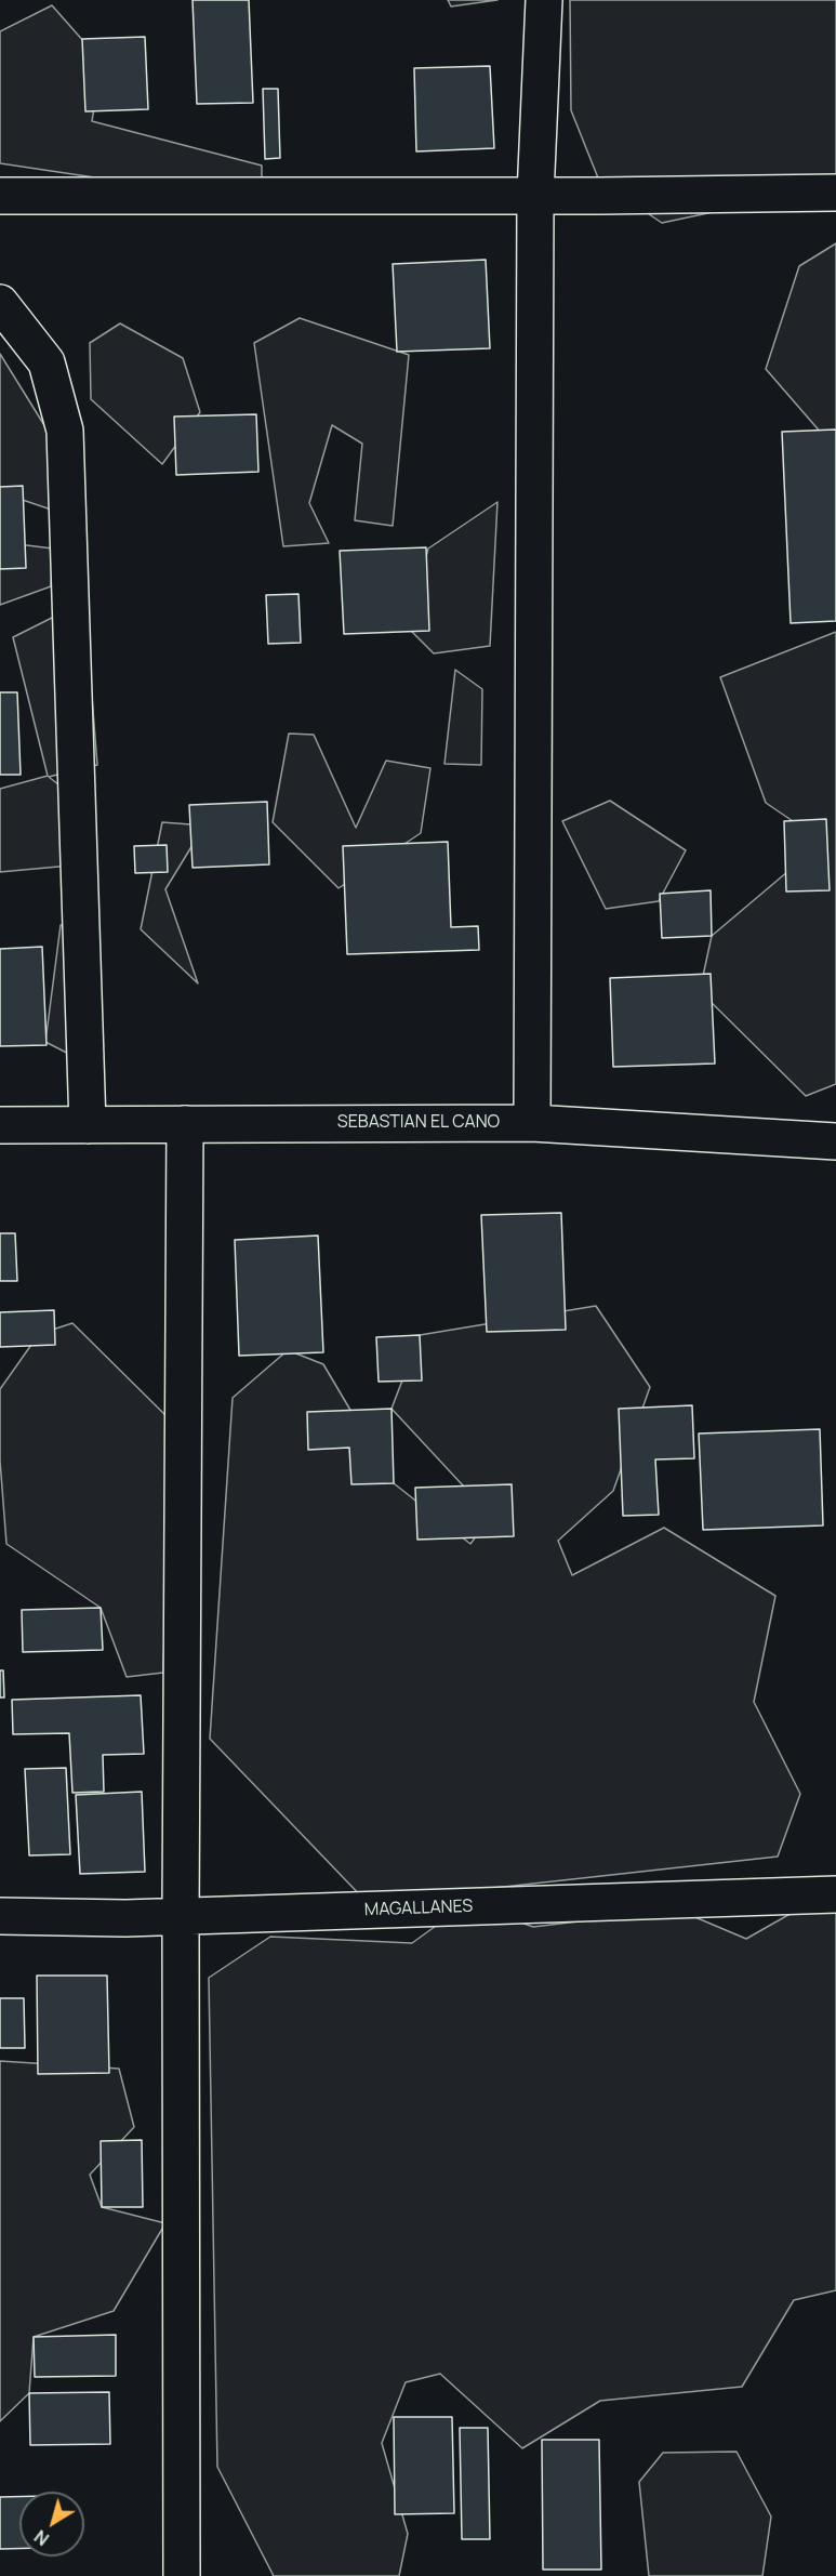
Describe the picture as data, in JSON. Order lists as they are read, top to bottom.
{
  "streets": {
    "street": ["SEBASTIAN EL CANO", "MAGALLANES"]
  },
  "north": "bottom left"
}
